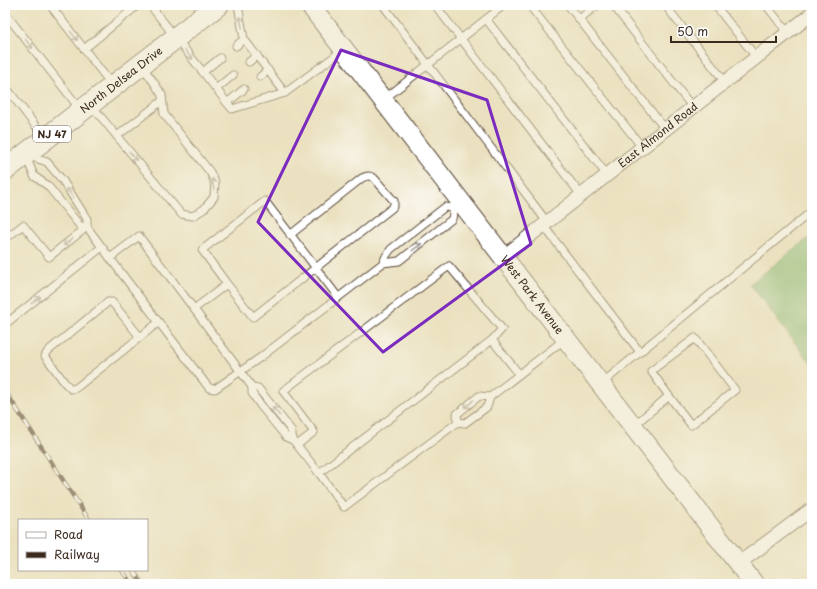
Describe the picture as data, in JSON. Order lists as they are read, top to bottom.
{
  "streets": {
    "main road": ["North Delsea Drive", "NJ 47", "West Park Avenue"],
    "street": ["East Almond Road"]
  },
  "crossings": [
    ["East Almond Road", "West Park Avenue"]
  ],
  "legend": ["Road", "Railway"],
  "scale_bar": "50 m"
}
